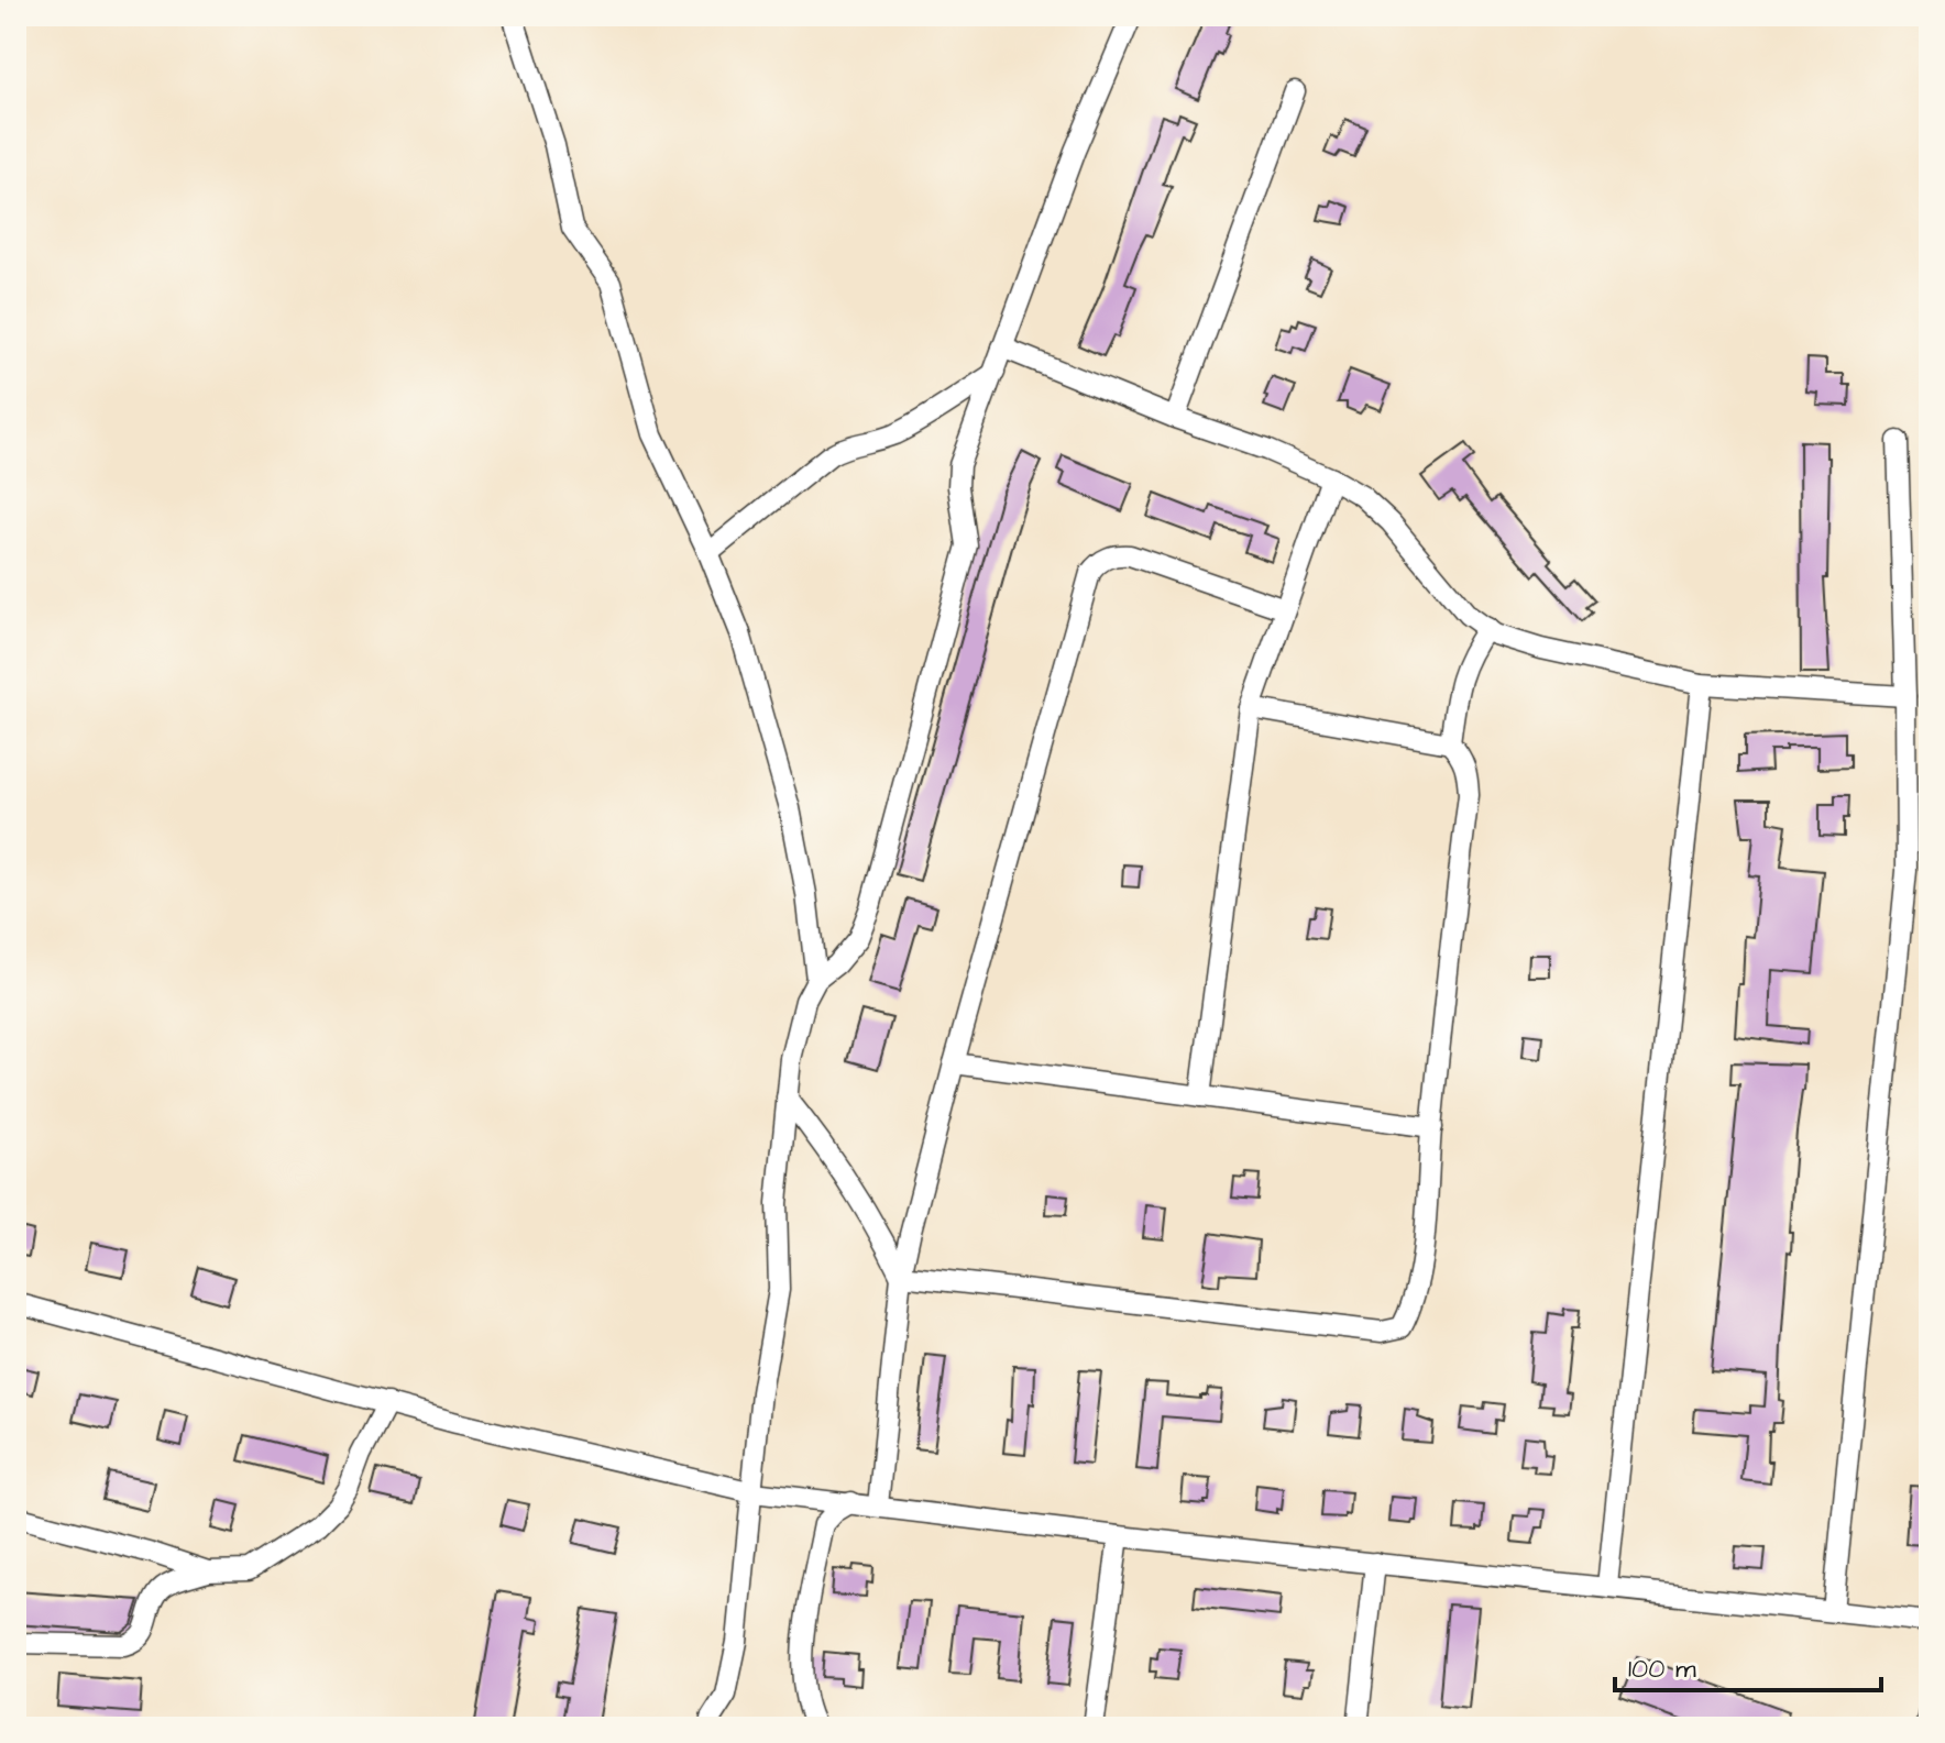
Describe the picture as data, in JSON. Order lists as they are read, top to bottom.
{
  "scale_bar": "100 m"
}
